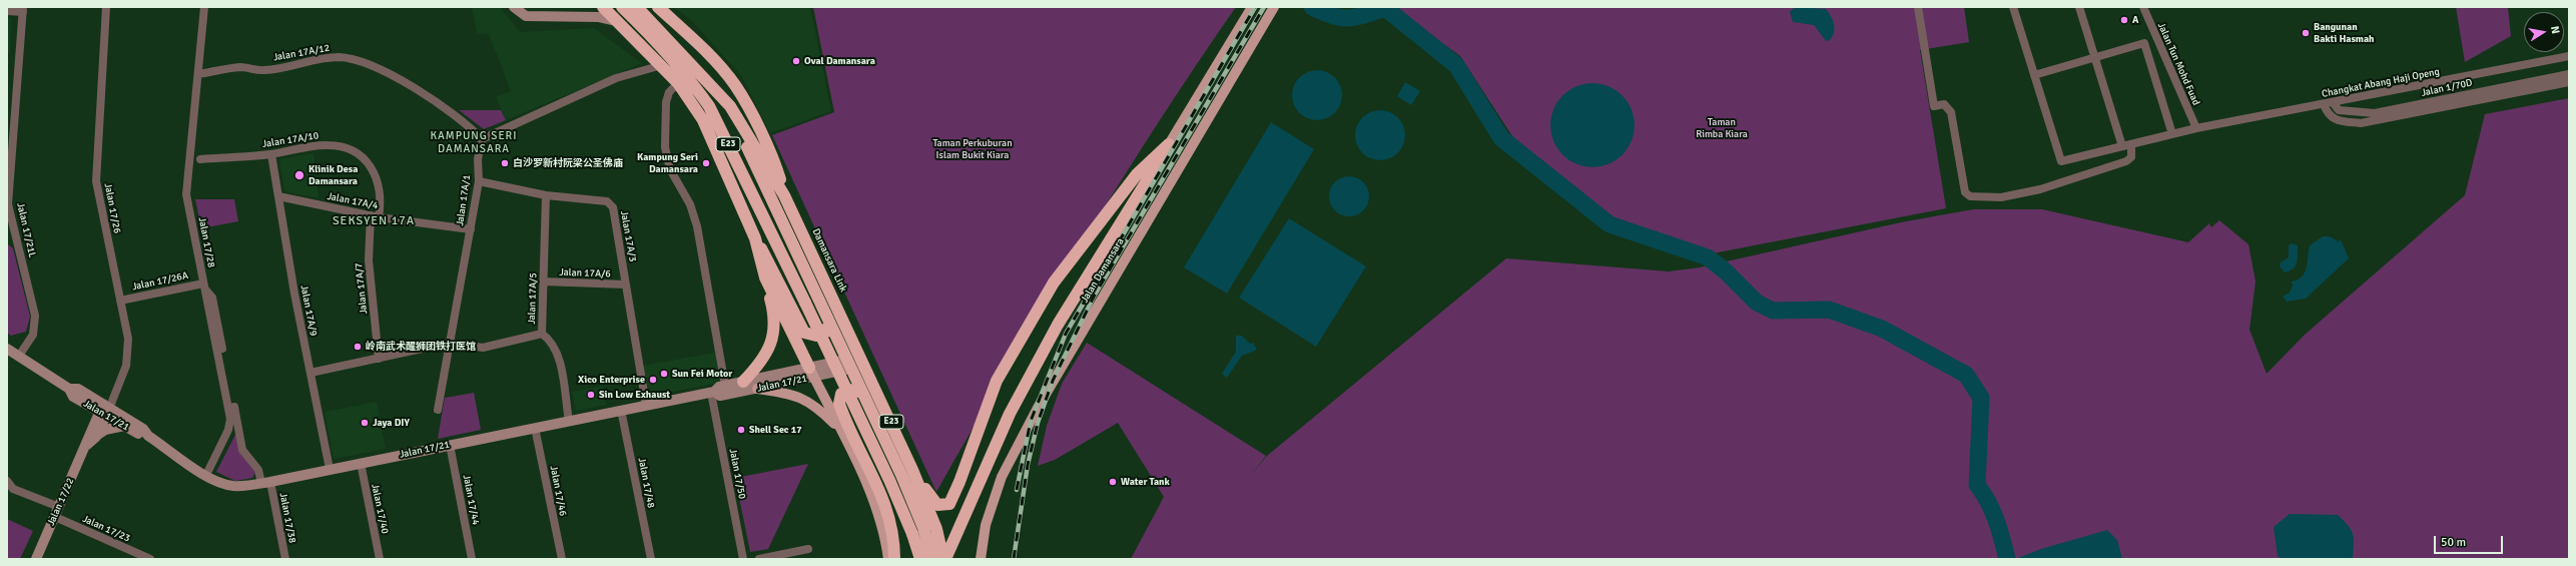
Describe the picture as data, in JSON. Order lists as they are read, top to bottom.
{
  "streets": {
    "highway": ["E23", "Damansara Link"],
    "main road": ["Jalan Damansara"],
    "street": [
      "Jalan 17A/12",
      "Jalan Tun Mohd Fuad",
      "Changkat Abang Haji Openg",
      "Jalan 1/70D",
      "Jalan 17A/10",
      "Jalan 17A/1",
      "Jalan 17A/4",
      "Jalan 17/26",
      "Jalan 17/21L",
      "Jalan 17A/3",
      "Jalan 17/28",
      "Jalan 17A/6",
      "Jalan 17/26A",
      "Jalan 17A/7",
      "Jalan 17A/5",
      "Jalan 17A/9",
      "Jalan 17/21",
      "Jalan 17/50",
      "Jalan 17/48",
      "Jalan 17/46",
      "Jalan 17/44",
      "Jalan 17/22",
      "Jalan 17/40",
      "Jalan 17/38",
      "Jalan 17/23"
    ]
  },
  "crossings": [
    ["Jalan 17A/12", "Jalan 17A/1"],
    ["Jalan 17A/12", "Jalan 17/28"],
    ["Jalan Tun Mohd Fuad", "Changkat Abang Haji Openg"],
    ["Changkat Abang Haji Openg", "Jalan 1/70D"],
    ["Jalan 17A/10", "Jalan 17A/4"],
    ["Jalan 17A/10", "Jalan 17A/7"],
    ["Jalan 17A/10", "Jalan 17A/9"],
    ["Jalan 17A/1", "Jalan 17A/4"],
    ["Jalan 17A/1", "Jalan 17A/3"],
    ["Jalan 17A/4", "Jalan 17A/7"],
    ["Jalan 17A/4", "Jalan 17A/9"],
    ["Jalan 17/26", "Jalan 17/26A"],
    ["Jalan 17/26", "Jalan 17/21"],
    ["Jalan 17/26", "Jalan 17/22"],
    ["Jalan 17/21L", "Jalan 17/21"],
    ["Jalan 17A/3", "Jalan 17A/6"],
    ["Jalan 17A/3", "Jalan 17A/5"],
    ["Jalan 17A/3", "Jalan 17/21"],
    ["Jalan 17/28", "Jalan 17/26A"],
    ["Jalan 17/28", "Jalan 17/21"],
    ["Jalan 17/28", "Jalan 17/38"],
    ["Jalan 17A/6", "Jalan 17A/5"],
    ["Jalan 17/26A", "Jalan 17/38"],
    ["Jalan 17A/5", "Jalan 17/21"],
    ["Jalan 17A/9", "Jalan 17/21"],
    ["Jalan 17/21", "Jalan 17/50"],
    ["Jalan 17/21", "Jalan 17/48"],
    ["Jalan 17/21", "Jalan 17/46"],
    ["Jalan 17/21", "Jalan 17/44"],
    ["Jalan 17/21", "Jalan 17/22"],
    ["Jalan 17/21", "Jalan 17/40"],
    ["Jalan 17/21", "Jalan 17/38"],
    ["Jalan 17/22", "Jalan 17/23"]
  ],
  "districts": ["KAMPUNG SERI DAMANSARA", "SEKSYEN 17A"],
  "parks": ["Taman Rimba Kiara", "Taman Perkuburan Islam Bukit Kiara"],
  "places": [
    "A",
    "Bangunan Bakti Hasmah",
    "Oval Damansara",
    "白沙罗新村阮梁公圣佛庙",
    "Kampung Seri Damansara",
    "Klinik Desa Damansara",
    "岭南武术醒狮团铁打医馆",
    "Sun Fei Motor",
    "Xico Enterprise",
    "Sin Low Exhaust",
    "Jaya DIY",
    "Shell Sec 17",
    "Water Tank"
  ],
  "scale_bar": "50 m",
  "north": "right"
}
